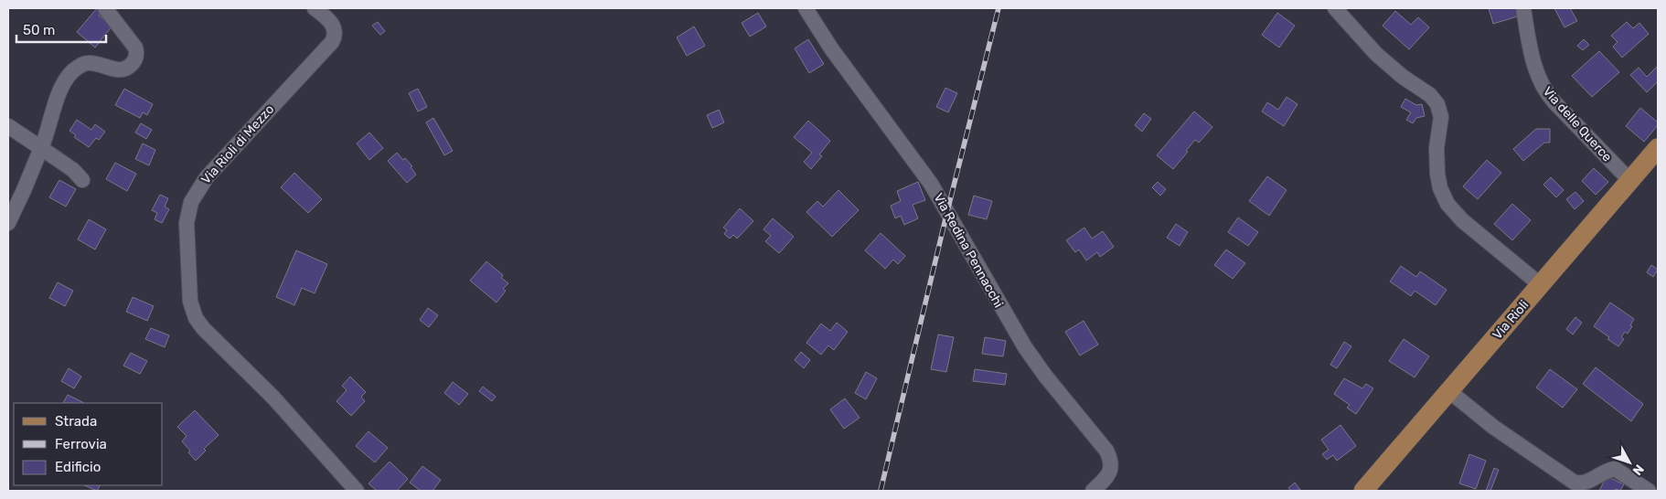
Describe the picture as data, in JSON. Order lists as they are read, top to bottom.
{
  "streets": {
    "main road": ["Via Rioli"],
    "street": ["Via delle Querce", "Via Rioli di Mezzo", "Via Redina Pennacchi"]
  },
  "crossings": [
    ["Via delle Querce", "Via Rioli"]
  ],
  "legend": ["Strada", "Ferrovia", "Edificio"],
  "scale_bar": "50 m",
  "north": "bottom right"
}
